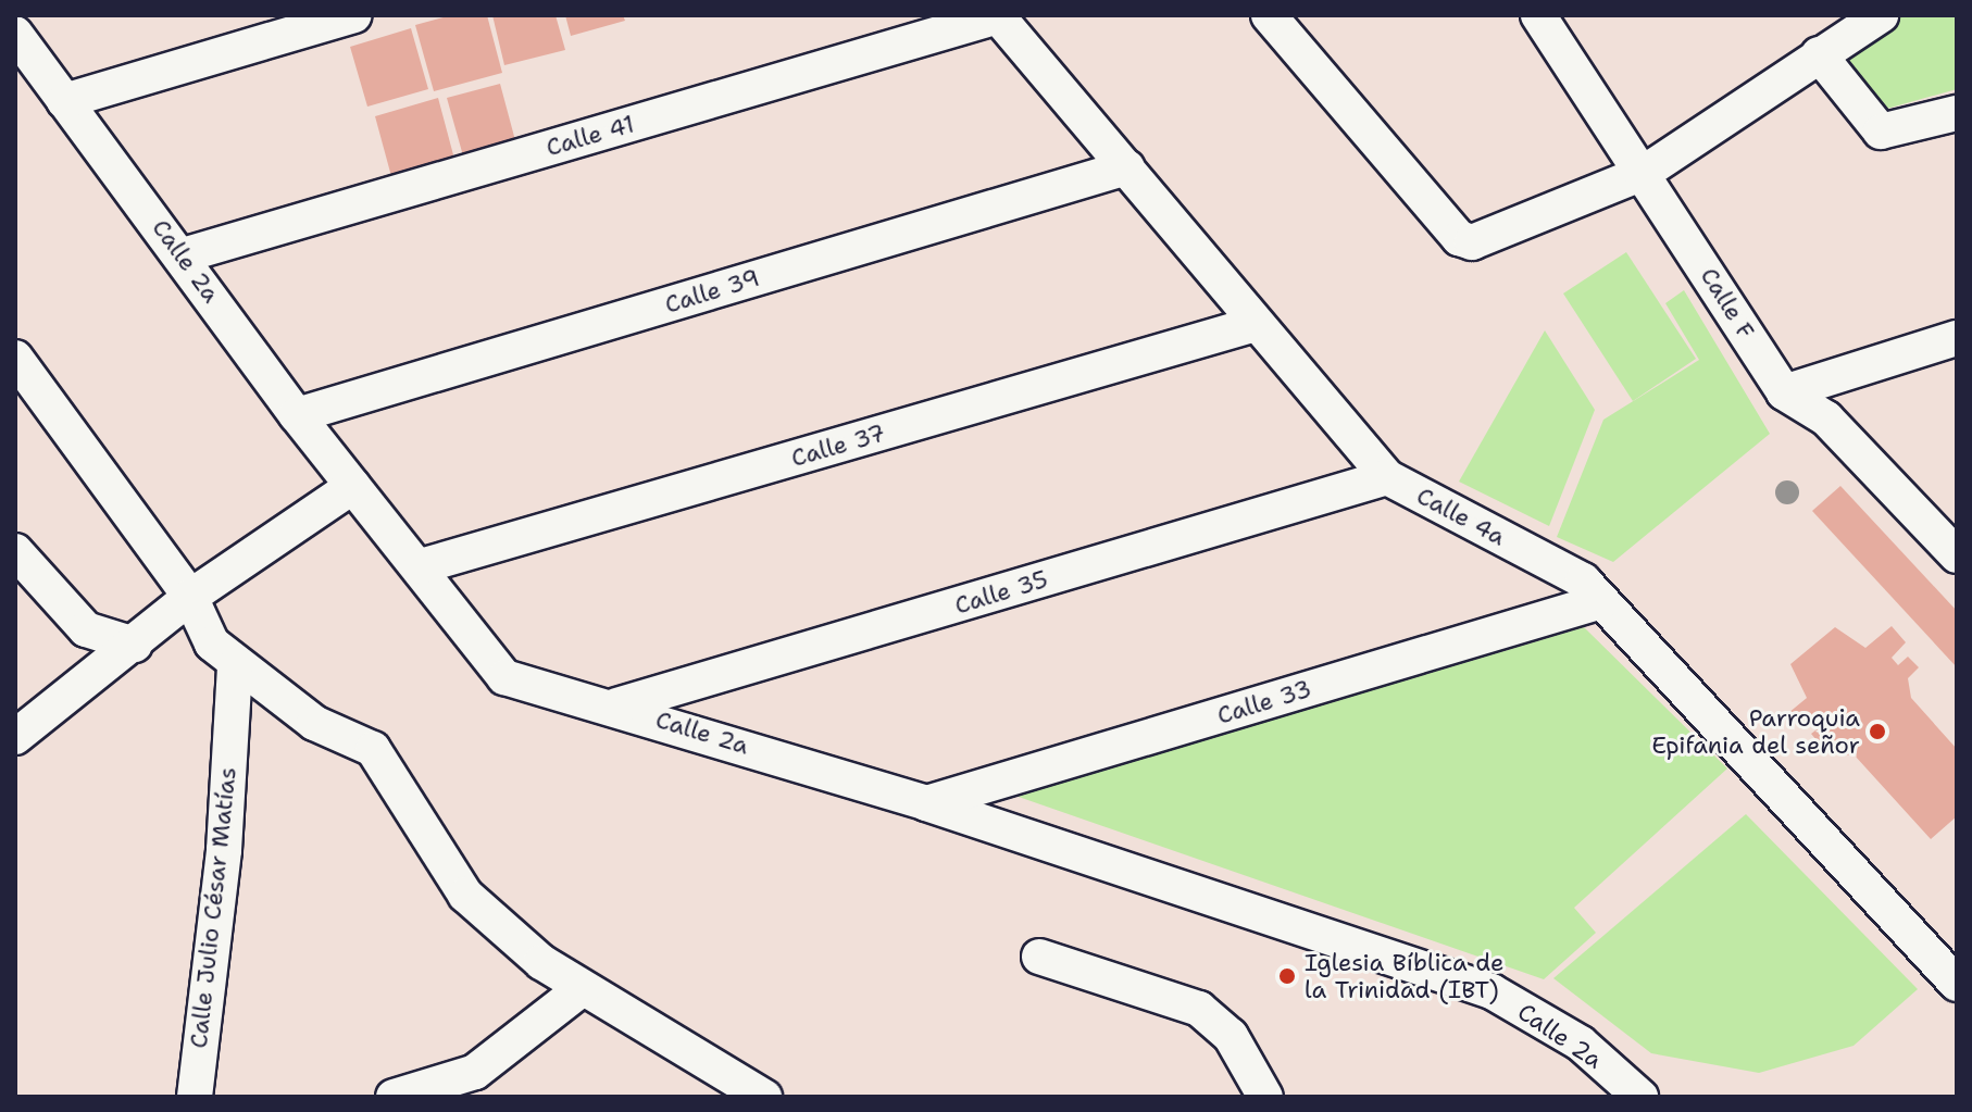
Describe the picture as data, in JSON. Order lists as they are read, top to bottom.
{
  "streets": {
    "street": [
      "Calle 41",
      "Calle 2a",
      "Calle 39",
      "Calle F",
      "Calle 37",
      "Calle 4a",
      "Calle 35",
      "Calle 33",
      "Calle Julio César Matías"
    ]
  },
  "crossings": [
    ["Calle 41", "Calle 2a"],
    ["Calle 41", "Calle 4a"],
    ["Calle 2a", "Calle 39"],
    ["Calle 2a", "Calle 37"],
    ["Calle 2a", "Calle 35"],
    ["Calle 2a", "Calle 33"],
    ["Calle 39", "Calle 4a"],
    ["Calle 37", "Calle 4a"],
    ["Calle 4a", "Calle 35"],
    ["Calle 4a", "Calle 33"]
  ],
  "places": ["Parroquia Epifania del señor", "Iglesia Bíblica de la Trinidad (IBT)"]
}
